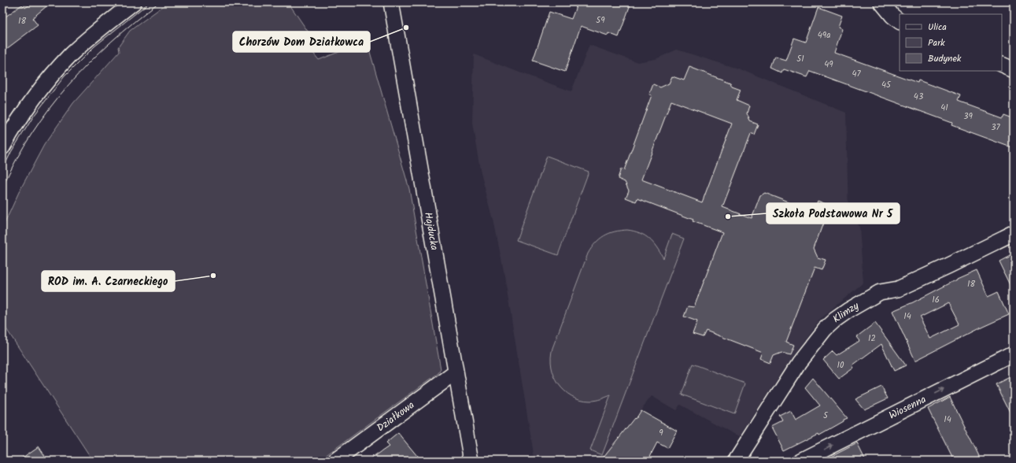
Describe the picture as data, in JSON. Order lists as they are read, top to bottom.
{
  "streets": {
    "street": [
      "Hajducka",
      "Klimzy",
      "Wiosenna",
      "Działkowa"
    ]
  },
  "crossings": [
    ["Hajducka", "Działkowa"]
  ],
  "one_way": ["Wiosenna"],
  "places": ["Chorzów Dom Działkowca", "Szkoła Podstawowa Nr 5", "ROD im. A. Czarneckiego"],
  "house_numbers": [
    "59",
    "18",
    "49a",
    "51",
    "49",
    "47",
    "45",
    "43",
    "41",
    "39",
    "37",
    "18",
    "16",
    "14",
    "12",
    "10",
    "5",
    "14",
    "9"
  ],
  "legend": ["Ulica", "Park", "Budynek"]
}
